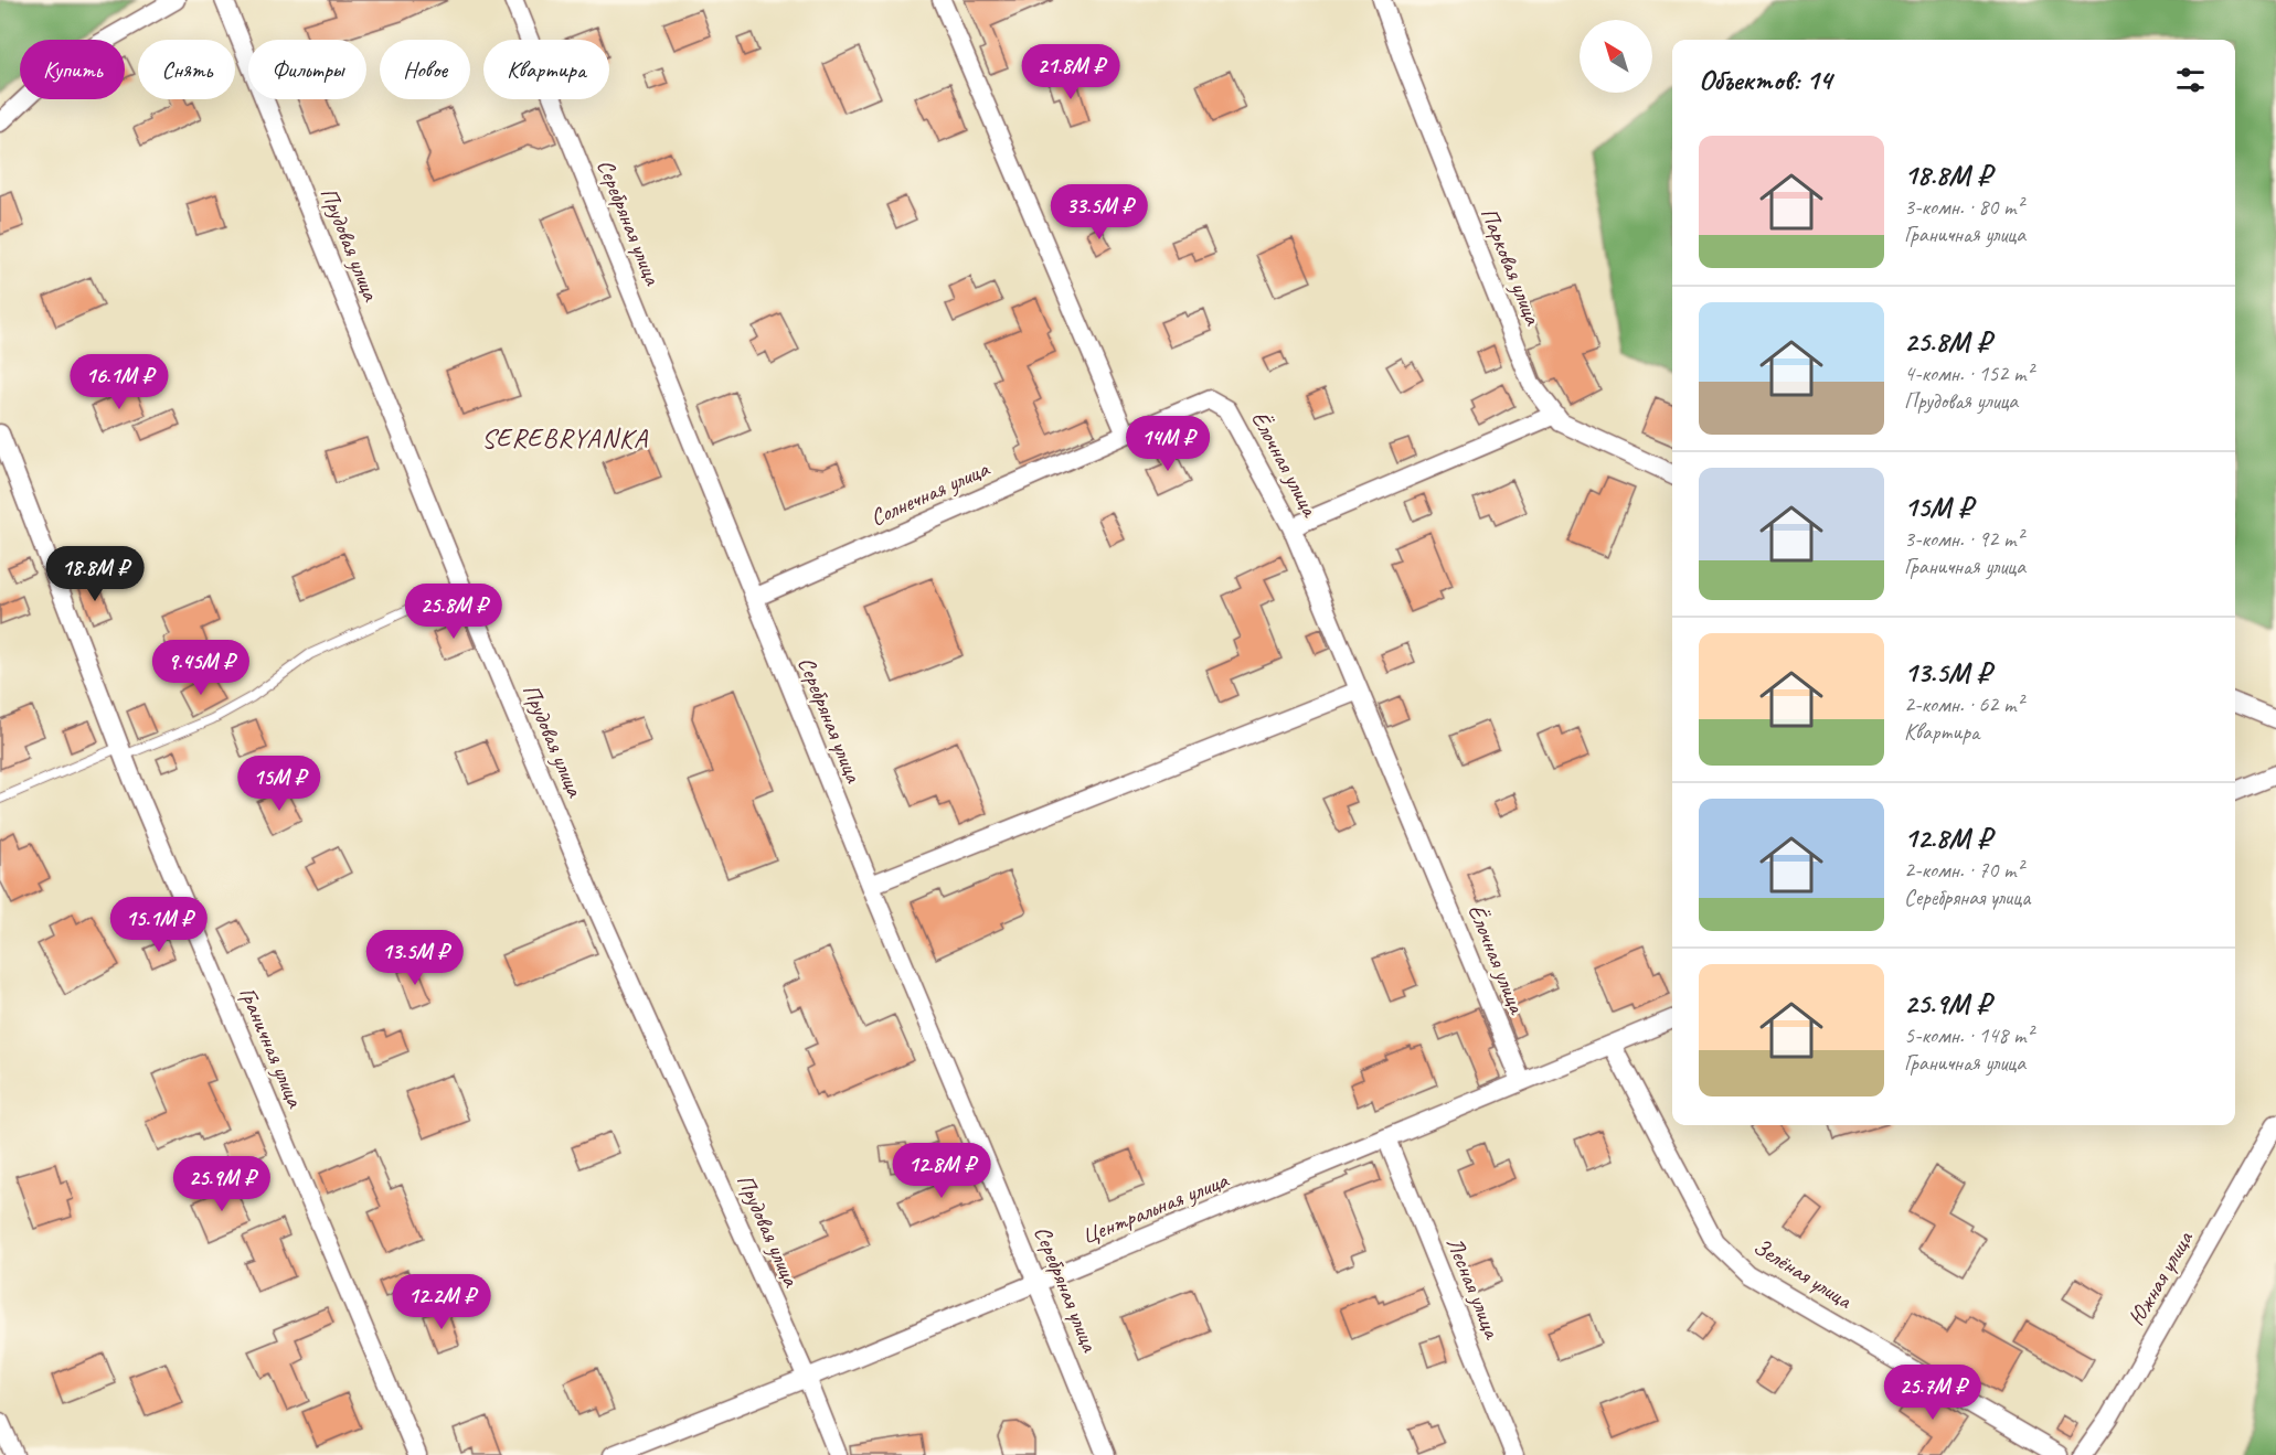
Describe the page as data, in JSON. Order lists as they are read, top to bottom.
{
  "streets": {
    "street": [
      "Серебряная улица",
      "Прудовая улица",
      "Парковая улица",
      "Ёлочная улица",
      "Солнечная улица",
      "Граничная улица",
      "Центральная улица",
      "Зелёная улица",
      "Южная улица",
      "Лесная улица"
    ]
  },
  "crossings": [
    ["Серебряная улица", "Солнечная улица"],
    ["Серебряная улица", "Центральная улица"],
    ["Прудовая улица", "Центральная улица"],
    ["Ёлочная улица", "Солнечная улица"],
    ["Ёлочная улица", "Центральная улица"],
    ["Центральная улица", "Зелёная улица"],
    ["Центральная улица", "Лесная улица"]
  ],
  "districts": ["SEREBRYANKA"],
  "north": "top left",
  "page": {
    "chip": [
      "Купить",
      "Снять",
      "Фильтры",
      "Новое",
      "Квартира"
    ],
    "heading": "Объектов: 14",
    "price": [
      "21.8M ₽",
      "33.5M ₽",
      "16.1M ₽",
      "14M ₽",
      "18.8M ₽",
      "25.8M ₽",
      "9.45M ₽",
      "15M ₽",
      "15.1M ₽",
      "13.5M ₽",
      "12.8M ₽",
      "25.9M ₽",
      "12.2M ₽",
      "25.7M ₽"
    ],
    "list": [
      {
        "name": "18.8M ₽",
        "note": "3-комн. · 80 m² · Граничная улица"
      },
      {
        "name": "25.8M ₽",
        "note": "4-комн. · 152 m² · Прудовая улица"
      },
      {
        "name": "15M ₽",
        "note": "3-комн. · 92 m² · Граничная улица"
      },
      {
        "name": "13.5M ₽",
        "note": "2-комн. · 62 m² · Квартира"
      },
      {
        "name": "12.8M ₽",
        "note": "2-комн. · 70 m² · Серебряная улица"
      },
      {
        "name": "25.9M ₽",
        "note": "5-комн. · 148 m² · Граничная улица"
      }
    ]
  }
}
